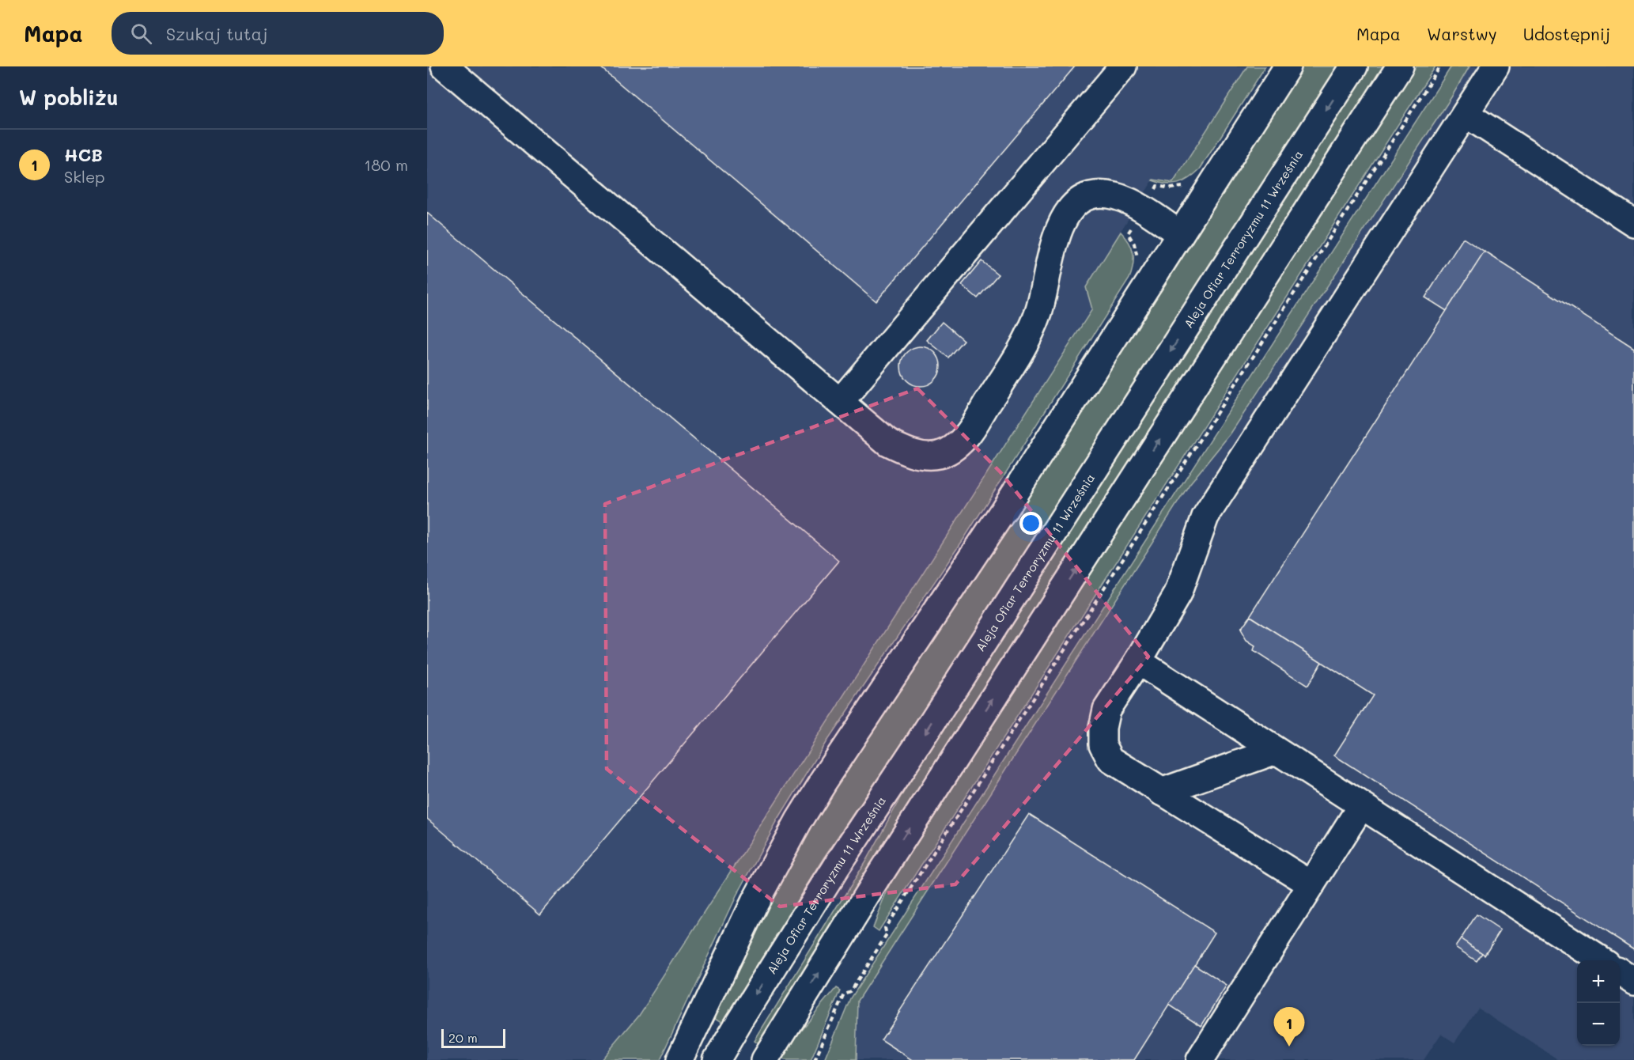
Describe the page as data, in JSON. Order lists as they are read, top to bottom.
{
  "streets": {
    "street": ["Aleja Ofiar Terroryzmu 11 Września"]
  },
  "scale_bar": "20 m",
  "page": {
    "header": "Mapa",
    "search": "Szukaj tutaj",
    "nav": ["Mapa", "Warstwy", "Udostępnij"],
    "heading": "W pobliżu",
    "list": [
      {
        "mark": "1",
        "name": "HCB",
        "note": "Sklep",
        "value": "180 m"
      }
    ],
    "map_buttons": ["+", "−"],
    "pins": "1",
    "scale": "20 m"
  }
}
